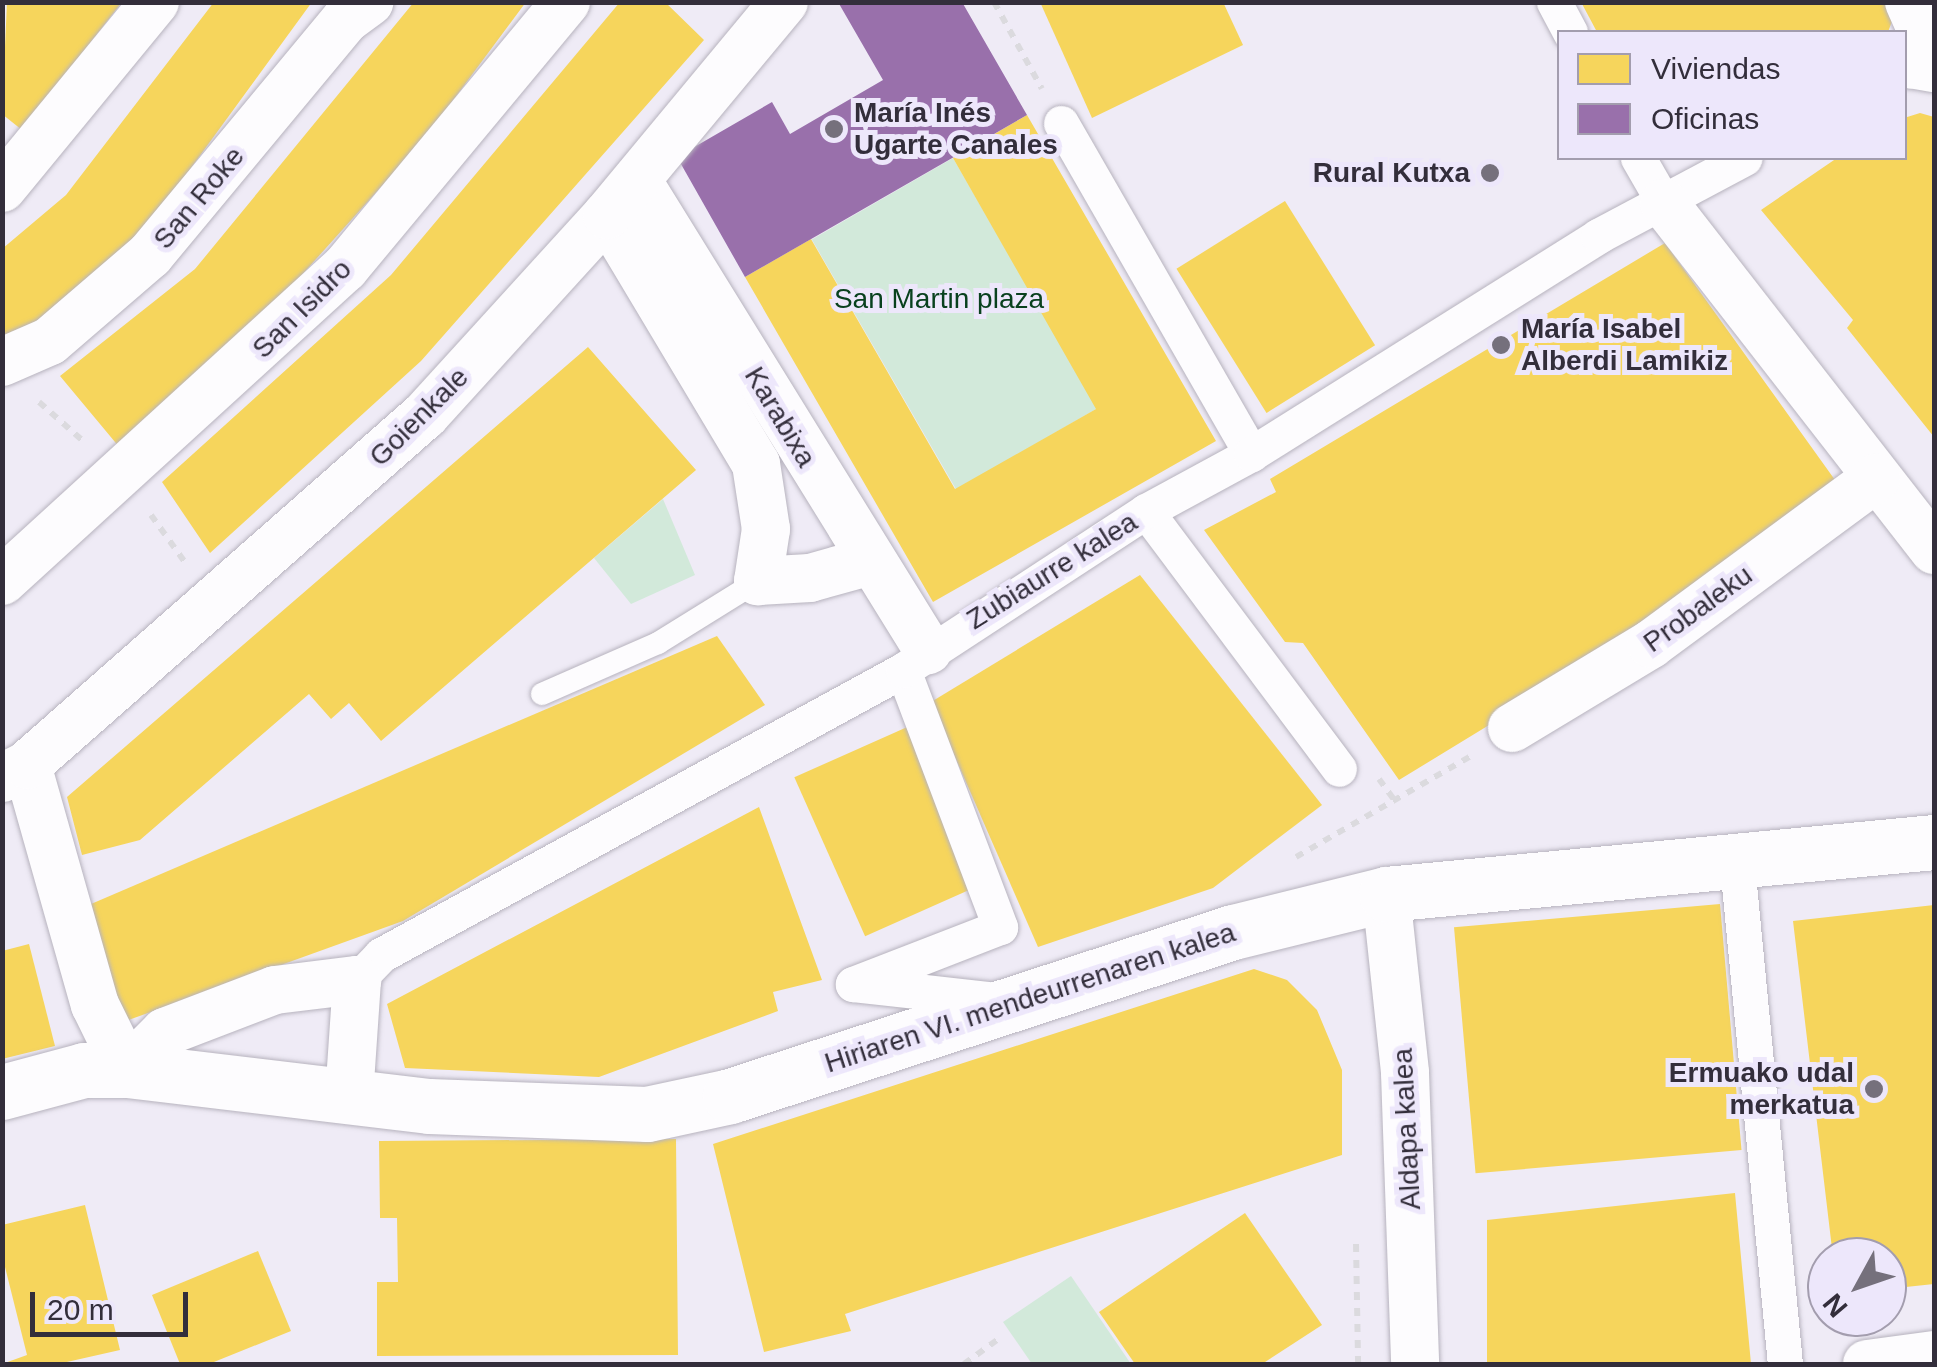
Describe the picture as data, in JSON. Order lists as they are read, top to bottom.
{
  "streets": {
    "street": [
      "San Roke",
      "San Isidro",
      "Goienkale",
      "Karabixa",
      "Zubiaurre kalea",
      "Probaleku",
      "Hiriaren VI. mendeurrenaren kalea",
      "Aldapa kalea"
    ]
  },
  "crossings": [
    ["Goienkale", "Karabixa"],
    ["Karabixa", "Zubiaurre kalea"],
    ["Hiriaren VI. mendeurrenaren kalea", "Aldapa kalea"]
  ],
  "parks": ["San Martin plaza"],
  "places": [
    "María Inés Ugarte Canales",
    "Rural Kutxa",
    "María Isabel Alberdi Lamikiz",
    "Ermuako udal merkatua"
  ],
  "legend": ["Viviendas", "Oficinas"],
  "scale_bar": "20 m",
  "north": "bottom left"
}
